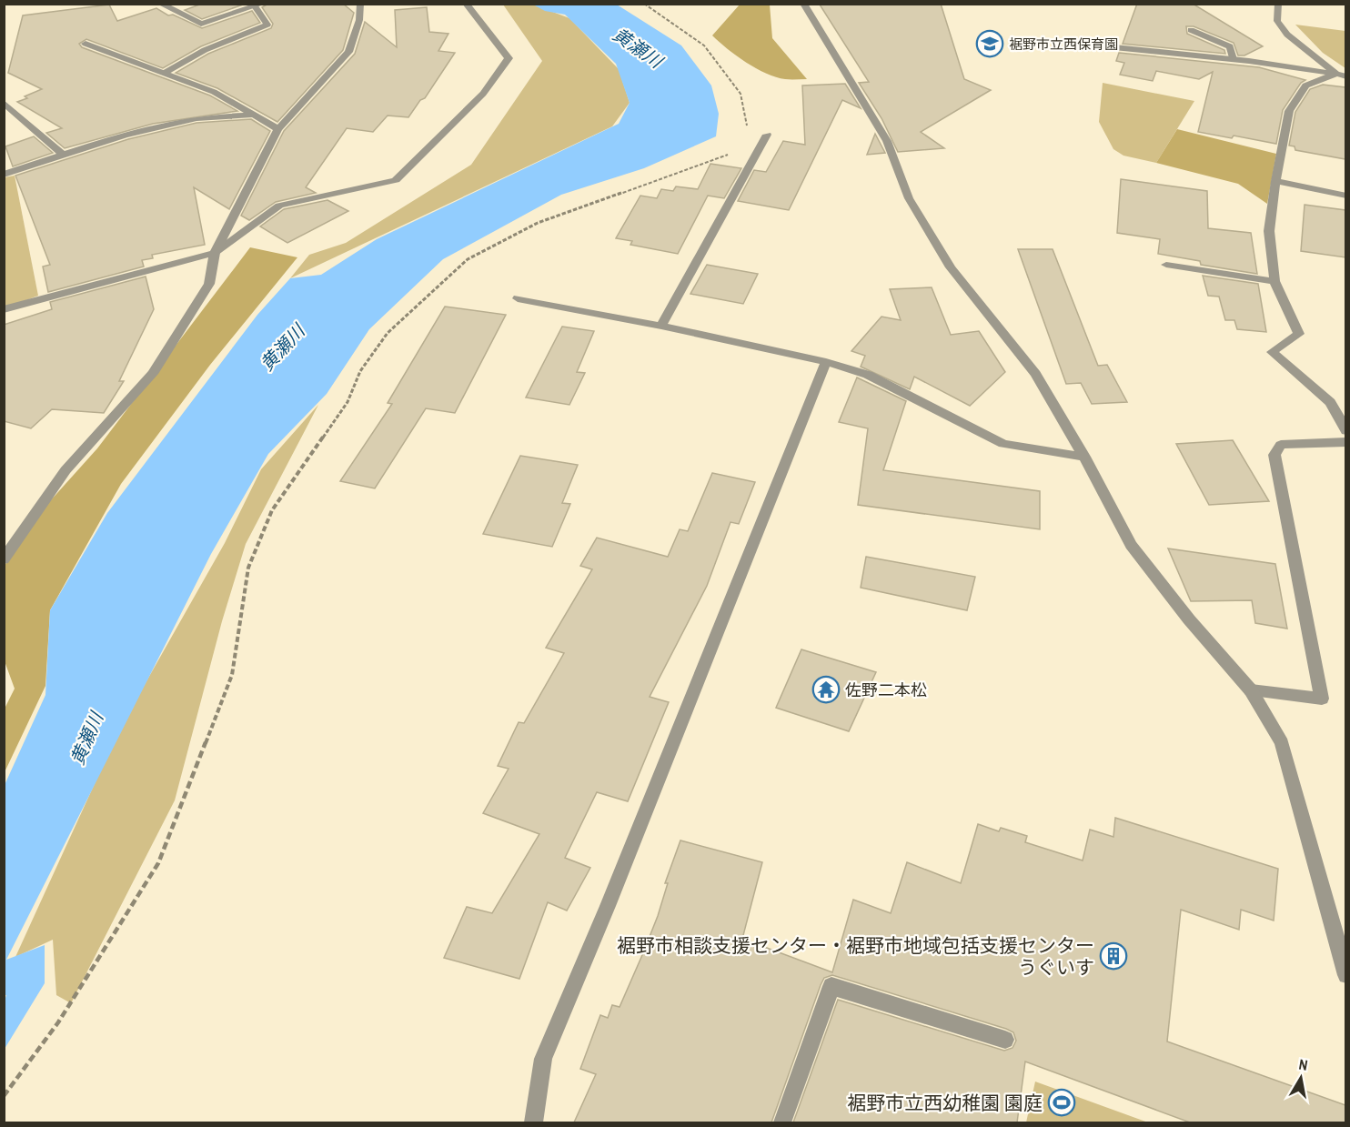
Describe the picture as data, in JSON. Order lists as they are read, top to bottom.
{
  "water": ["黄瀬川"],
  "places": {
    "school or university": ["裾野市立西保育園"],
    "temple": ["佐野二本松"],
    "building": ["裾野市相談支援センター・裾野市地域包括支援センター うぐいす"],
    "sports": ["裾野市立西幼稚園 園庭"]
  },
  "north": "top"
}
